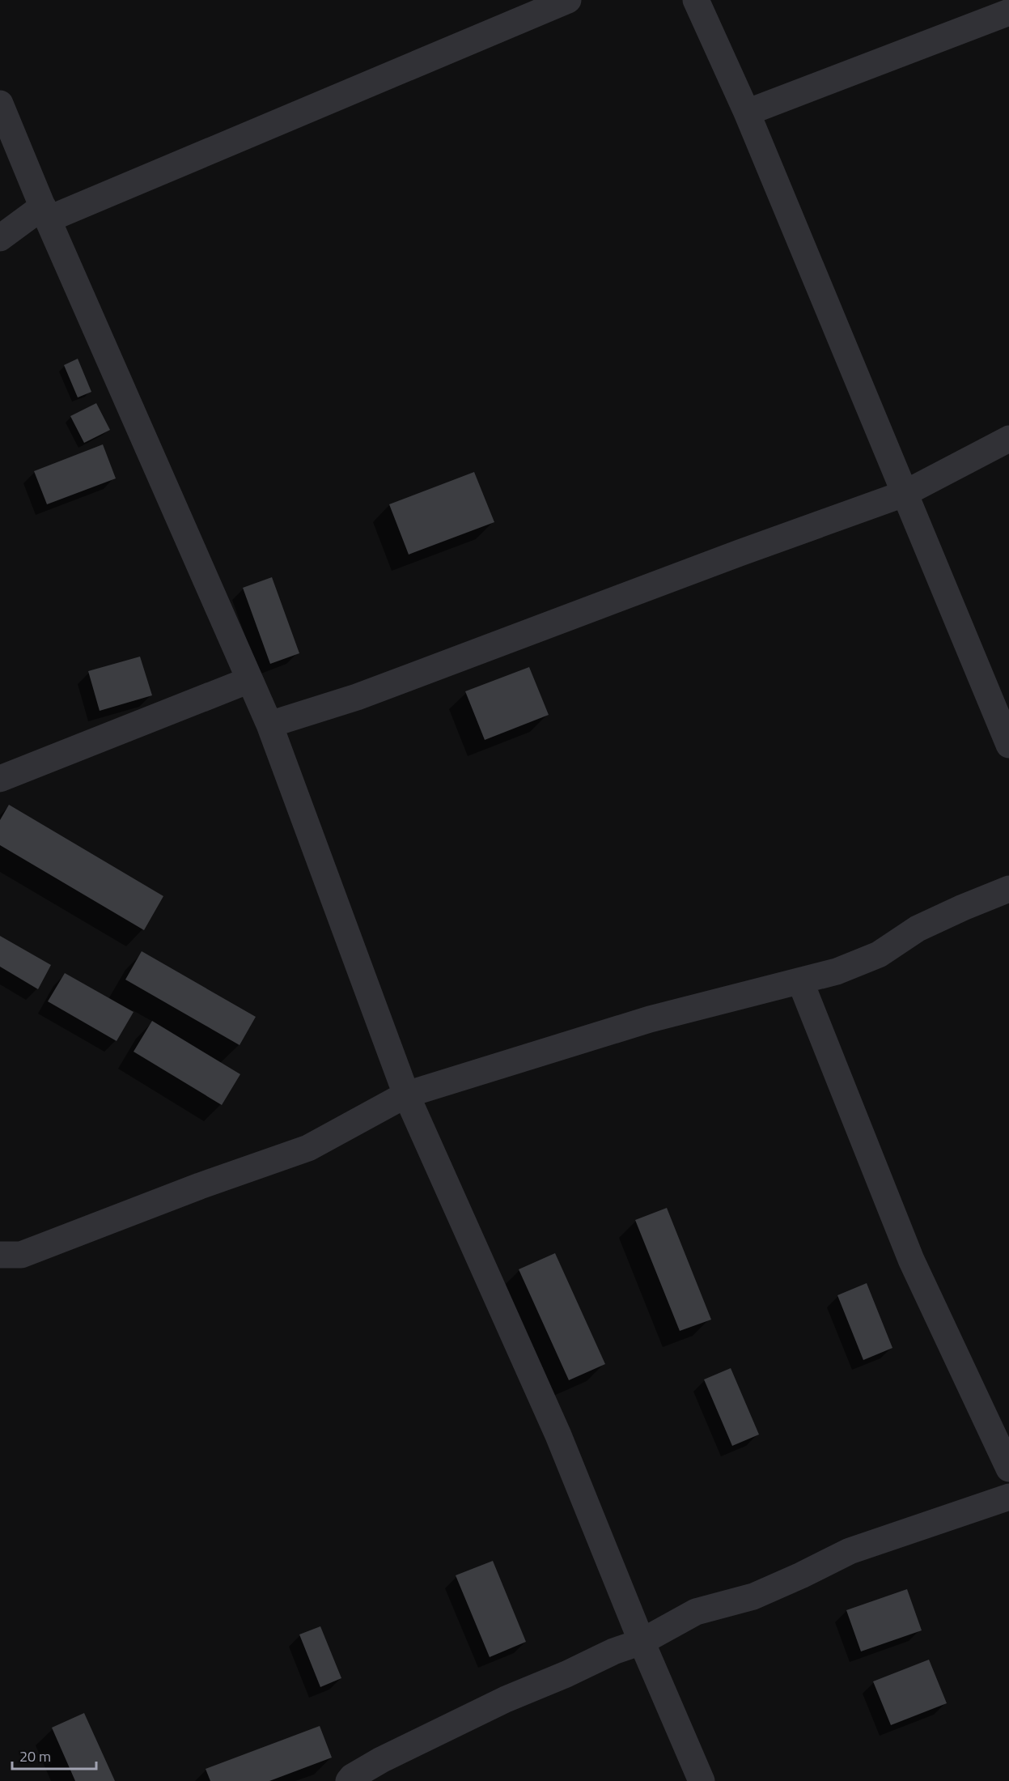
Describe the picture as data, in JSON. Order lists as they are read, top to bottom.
{
  "scale_bar": "20 m"
}
